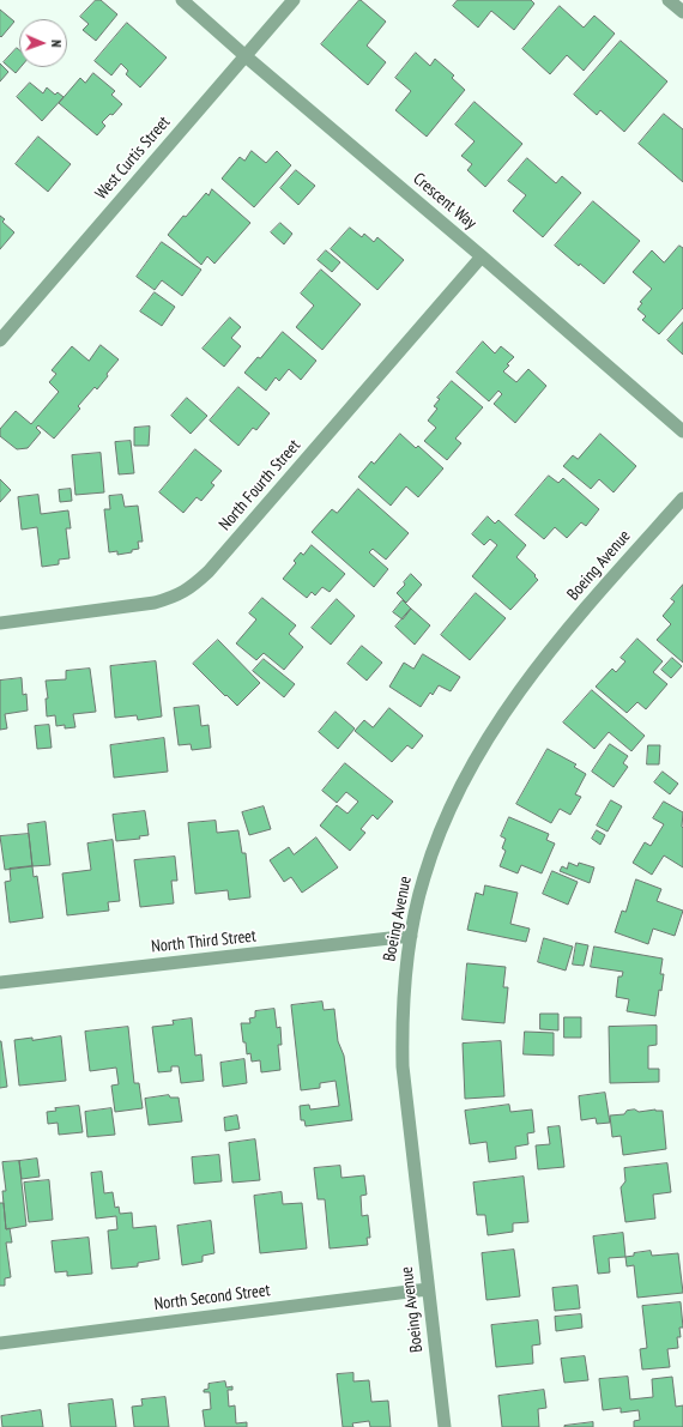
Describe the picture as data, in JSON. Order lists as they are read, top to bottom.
{
  "streets": {
    "street": [
      "West Curtis Street",
      "Crescent Way",
      "North Fourth Street",
      "Boeing Avenue",
      "North Third Street",
      "North Second Street"
    ]
  },
  "crossings": [
    ["West Curtis Street", "Crescent Way"],
    ["Crescent Way", "North Fourth Street"],
    ["Boeing Avenue", "North Third Street"],
    ["Boeing Avenue", "North Second Street"]
  ],
  "north": "right"
}
